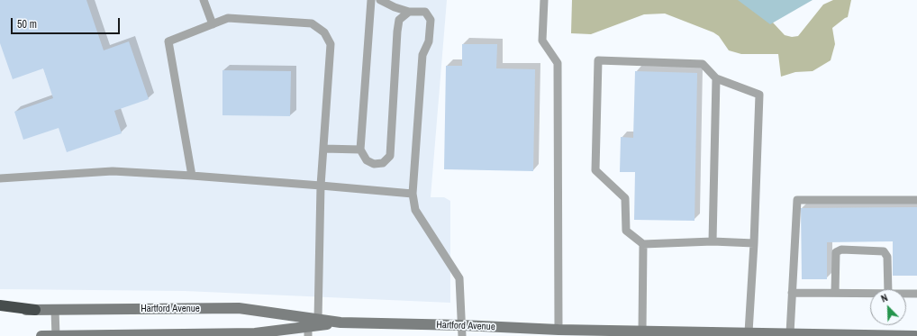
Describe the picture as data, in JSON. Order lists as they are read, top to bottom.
{
  "streets": {
    "main road": ["Hartford Avenue"]
  },
  "scale_bar": "50 m",
  "north": "top left"
}
